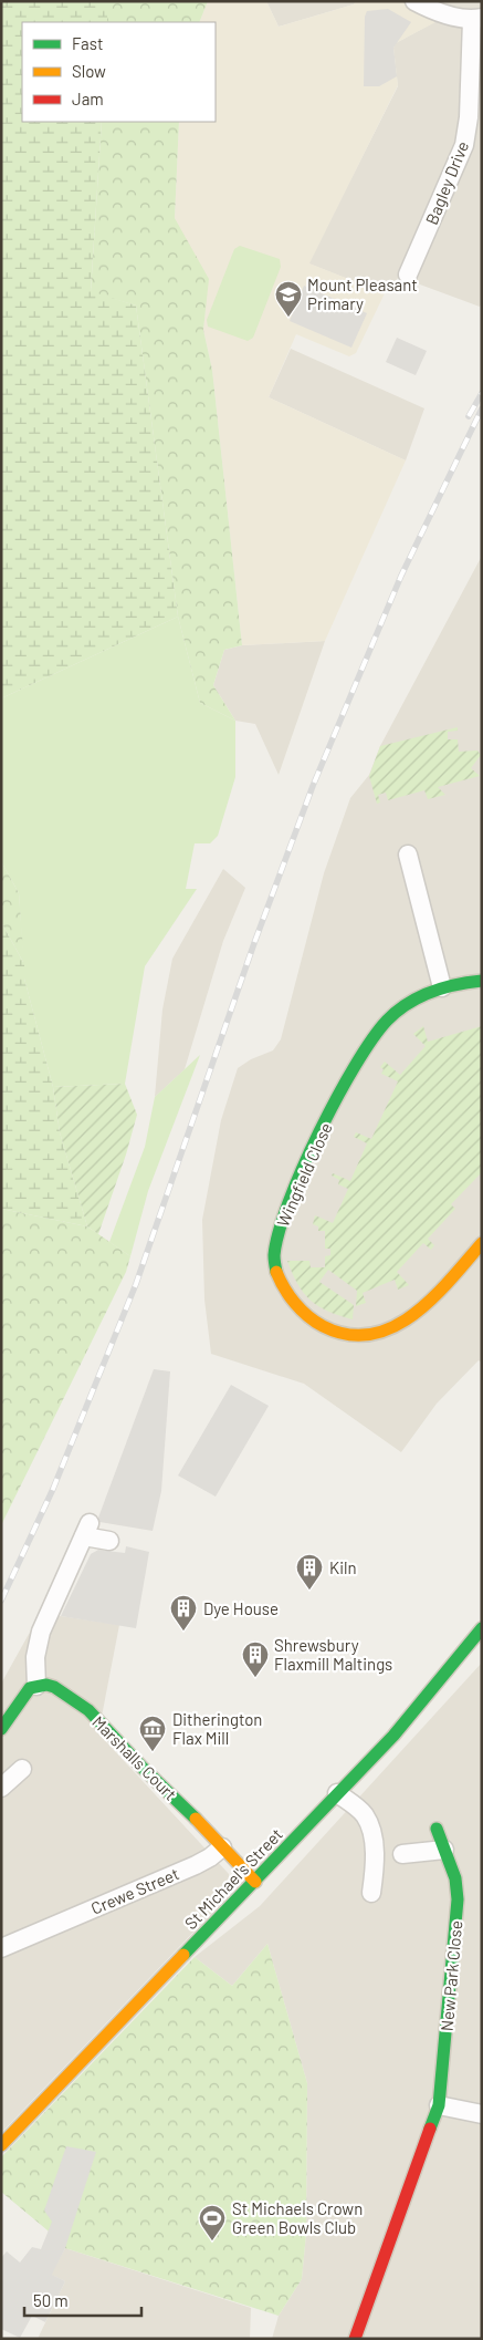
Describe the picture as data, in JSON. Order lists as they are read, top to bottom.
{
  "streets": {
    "street": [
      "Bagley Drive",
      "Wingfield Close",
      "Marshalls Court",
      "St Michael's Street",
      "Crewe Street",
      "New Park Close"
    ]
  },
  "crossings": [
    ["Marshalls Court", "Crewe Street"]
  ],
  "places": {
    "school or university": ["Mount Pleasant Primary"],
    "building": ["Kiln", "Dye House", "Shrewsbury Flaxmill Maltings"],
    "museum": ["Ditherington Flax Mill"],
    "sports": ["St Michaels Crown Green Bowls Club"]
  },
  "legend": ["Fast", "Slow", "Jam"],
  "scale_bar": "50 m"
}
